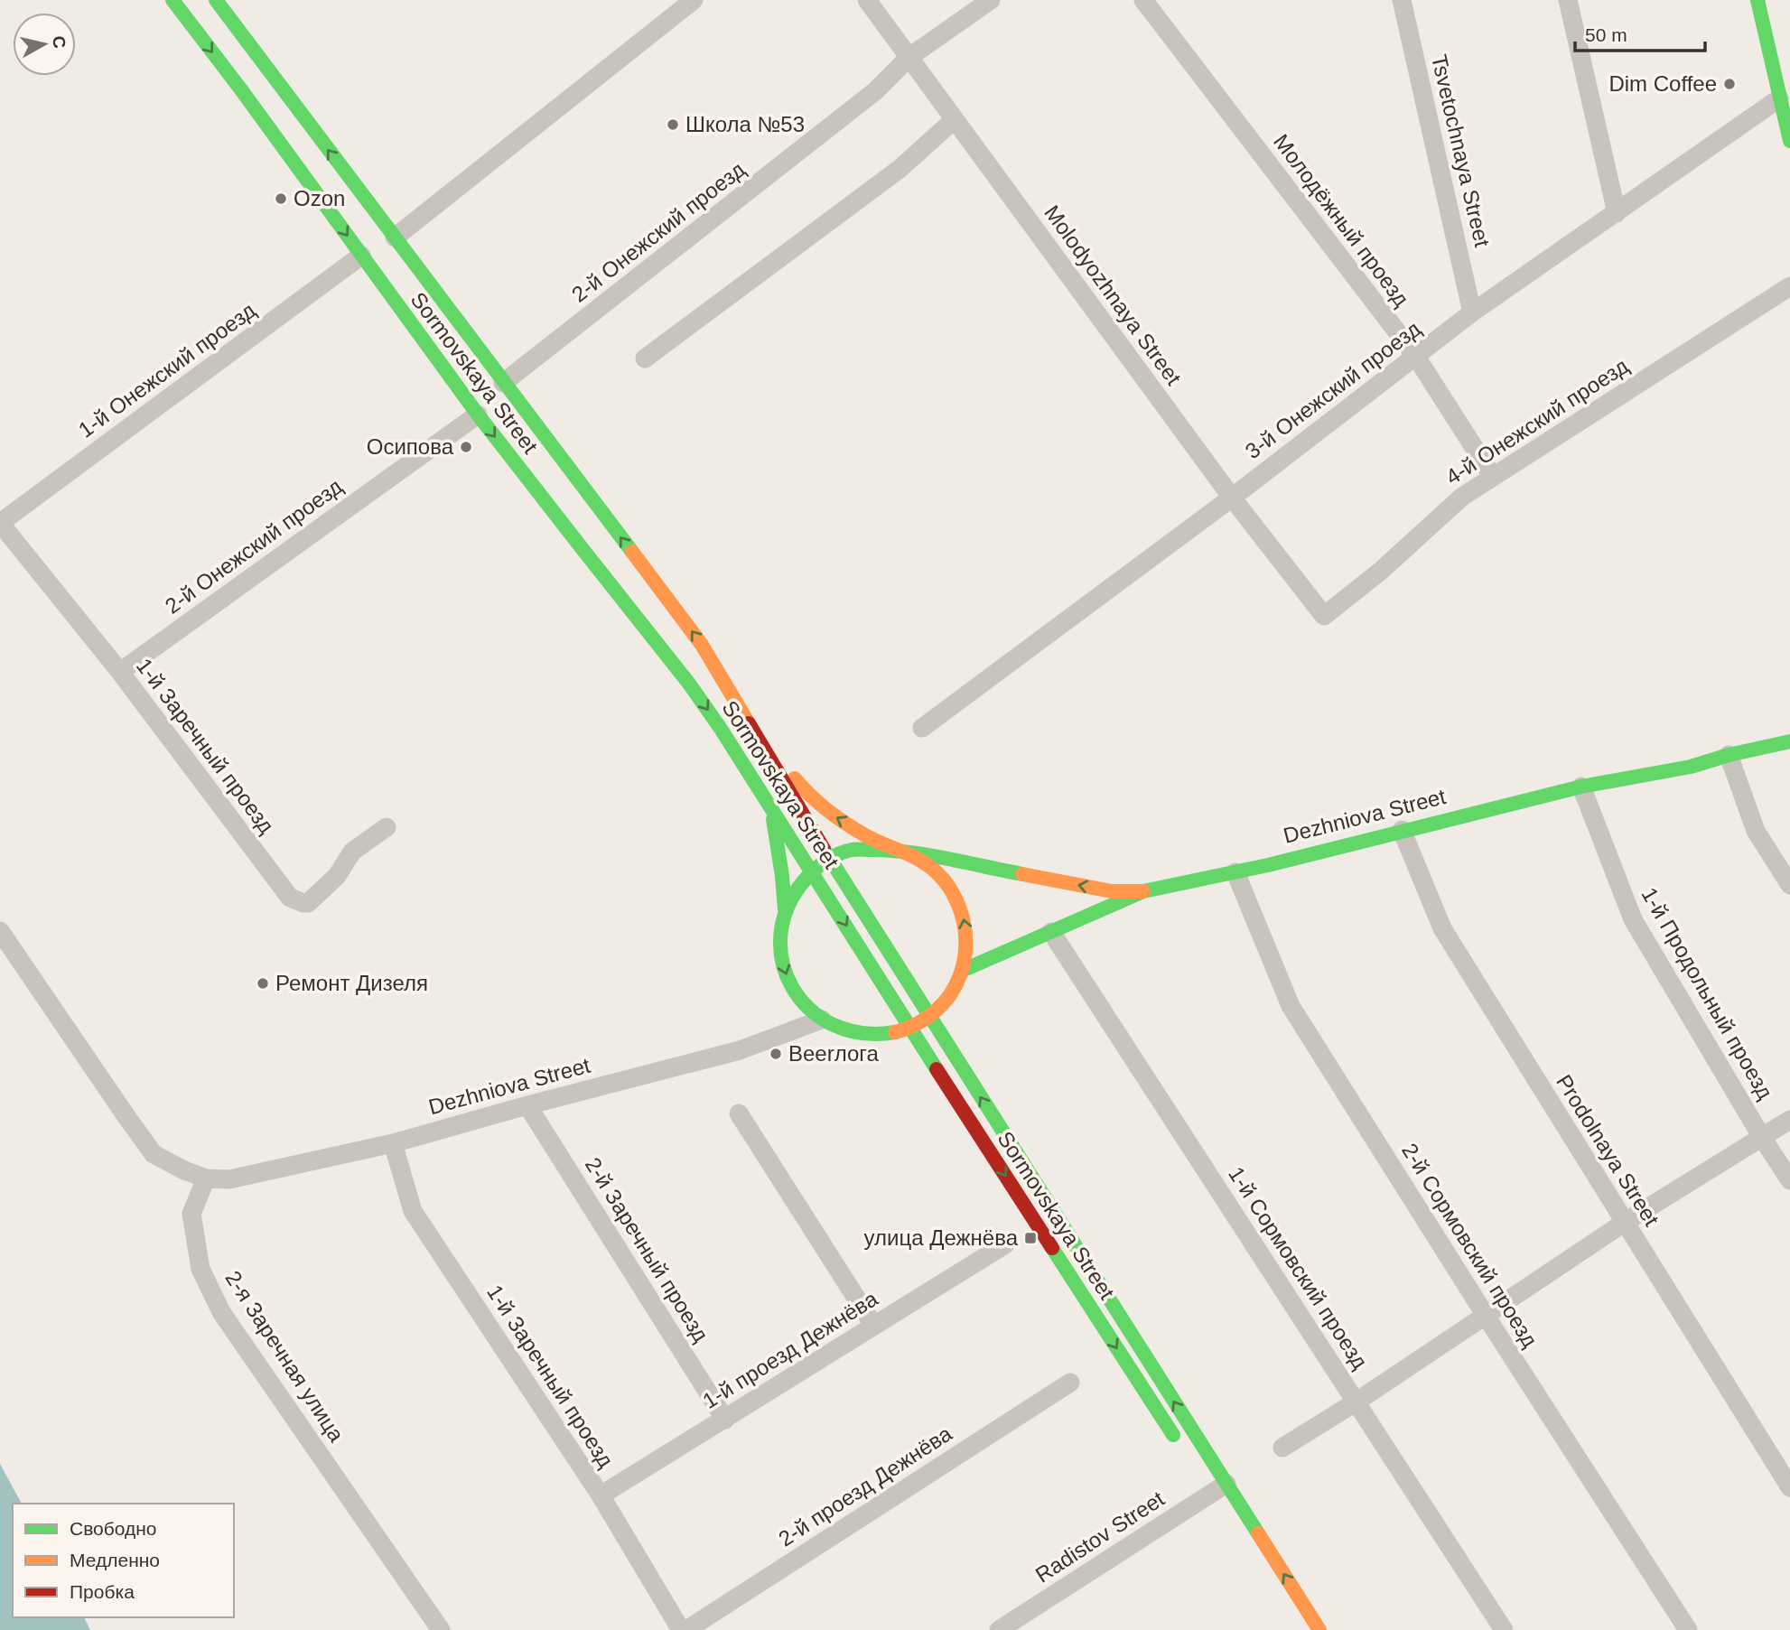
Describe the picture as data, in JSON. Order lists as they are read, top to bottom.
{
  "streets": {
    "main road": ["Sormovskaya Street", "Dezhniova Street"],
    "street": [
      "Tsvetochnaya Street",
      "Молодёжный проезд",
      "2-й Онежский проезд",
      "Molodyozhnaya Street",
      "1-й Онежский проезд",
      "3-й Онежский проезд",
      "4-й Онежский проезд",
      "1-й Заречный проезд",
      "1-й Продольный проезд",
      "Prodolnaya Street",
      "2-й Сормовский проезд",
      "2-й Заречный проезд",
      "1-й Сормовский проезд",
      "1-й проезд Дежнёва",
      "2-я Заречная улица",
      "2-й проезд Дежнёва",
      "Radistov Street"
    ]
  },
  "crossings": [
    ["Tsvetochnaya Street", "3-й Онежский проезд"],
    ["Молодёжный проезд", "3-й Онежский проезд"],
    ["Молодёжный проезд", "4-й Онежский проезд"],
    ["2-й Онежский проезд", "Molodyozhnaya Street"],
    ["2-й Онежский проезд", "Sormovskaya Street"],
    ["2-й Онежский проезд", "1-й Заречный проезд"],
    ["Molodyozhnaya Street", "3-й Онежский проезд"],
    ["Molodyozhnaya Street", "4-й Онежский проезд"],
    ["1-й Онежский проезд", "Sormovskaya Street"],
    ["1-й Онежский проезд", "1-й Заречный проезд"],
    ["Sormovskaya Street", "Radistov Street"],
    ["1-й Заречный проезд", "Dezhniova Street"],
    ["1-й Заречный проезд", "1-й проезд Дежнёва"],
    ["Dezhniova Street", "1-й Продольный проезд"],
    ["Dezhniova Street", "Prodolnaya Street"],
    ["Dezhniova Street", "2-й Сормовский проезд"],
    ["Dezhniova Street", "2-й Заречный проезд"],
    ["Dezhniova Street", "1-й Сормовский проезд"],
    ["Dezhniova Street", "2-я Заречная улица"],
    ["2-й Заречный проезд", "1-й проезд Дежнёва"]
  ],
  "places": {
    "other": [
      "Dim Coffee",
      "Школа №53",
      "Ozon",
      "Осипова",
      "Ремонт Дизеля",
      "Beerлога"
    ],
    "transit": ["улица Дежнёва"]
  },
  "legend": ["Свободно", "Медленно", "Пробка"],
  "scale_bar": "50 m",
  "north": "right"
}
